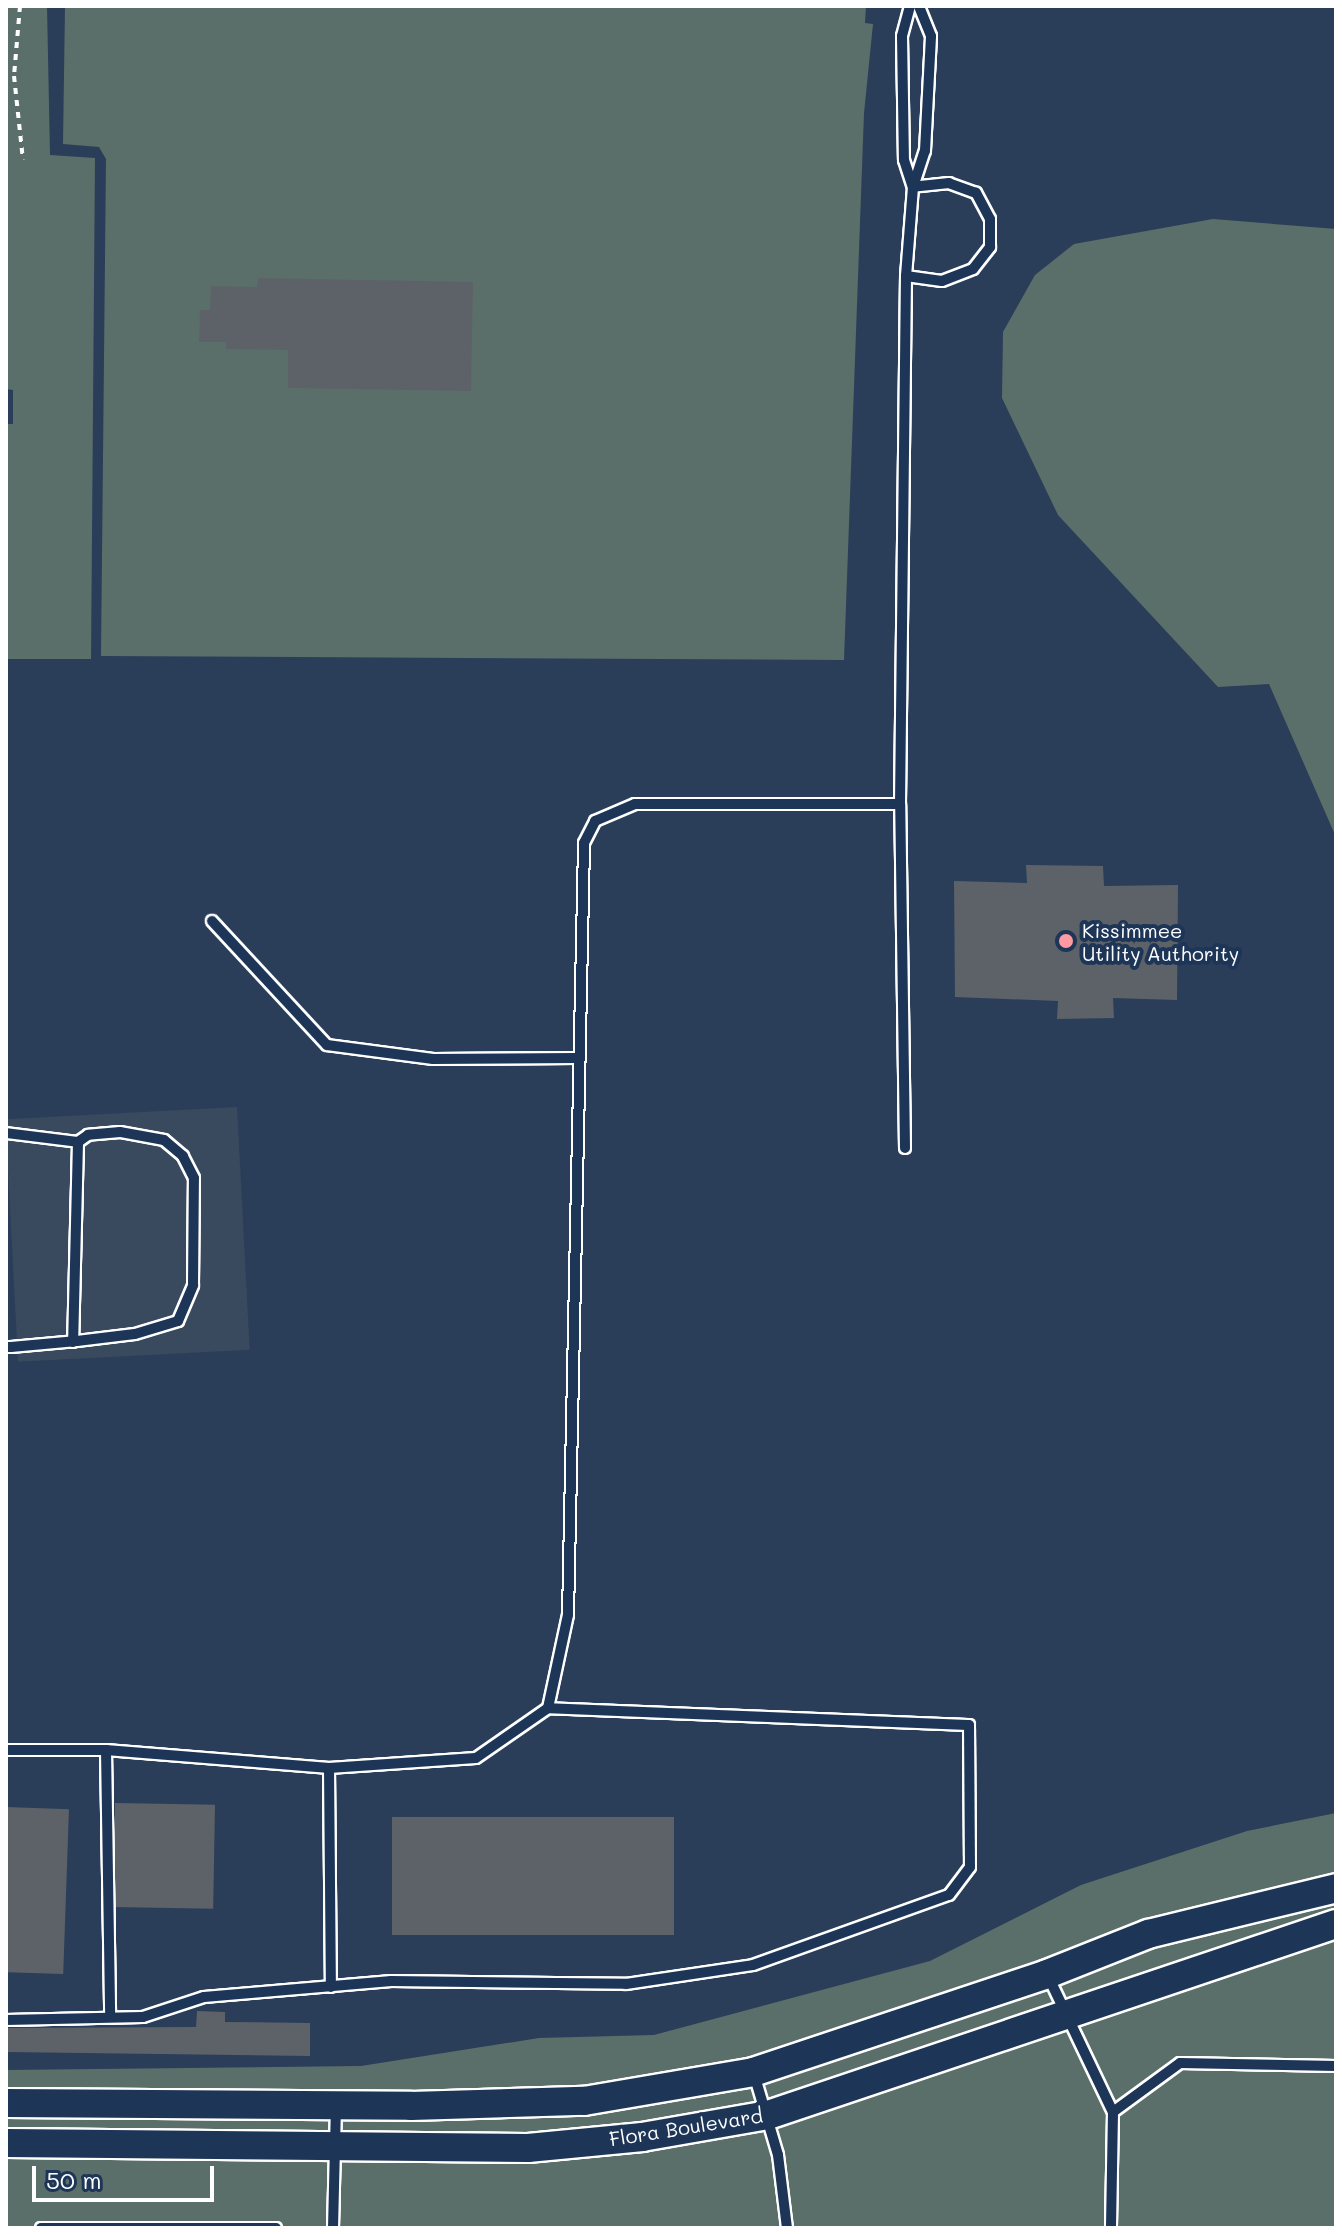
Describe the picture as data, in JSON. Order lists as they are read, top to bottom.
{
  "streets": {
    "street": ["Flora Boulevard"]
  },
  "places": ["Kissimmee Utility Authority"],
  "scale_bar": "50 m"
}
